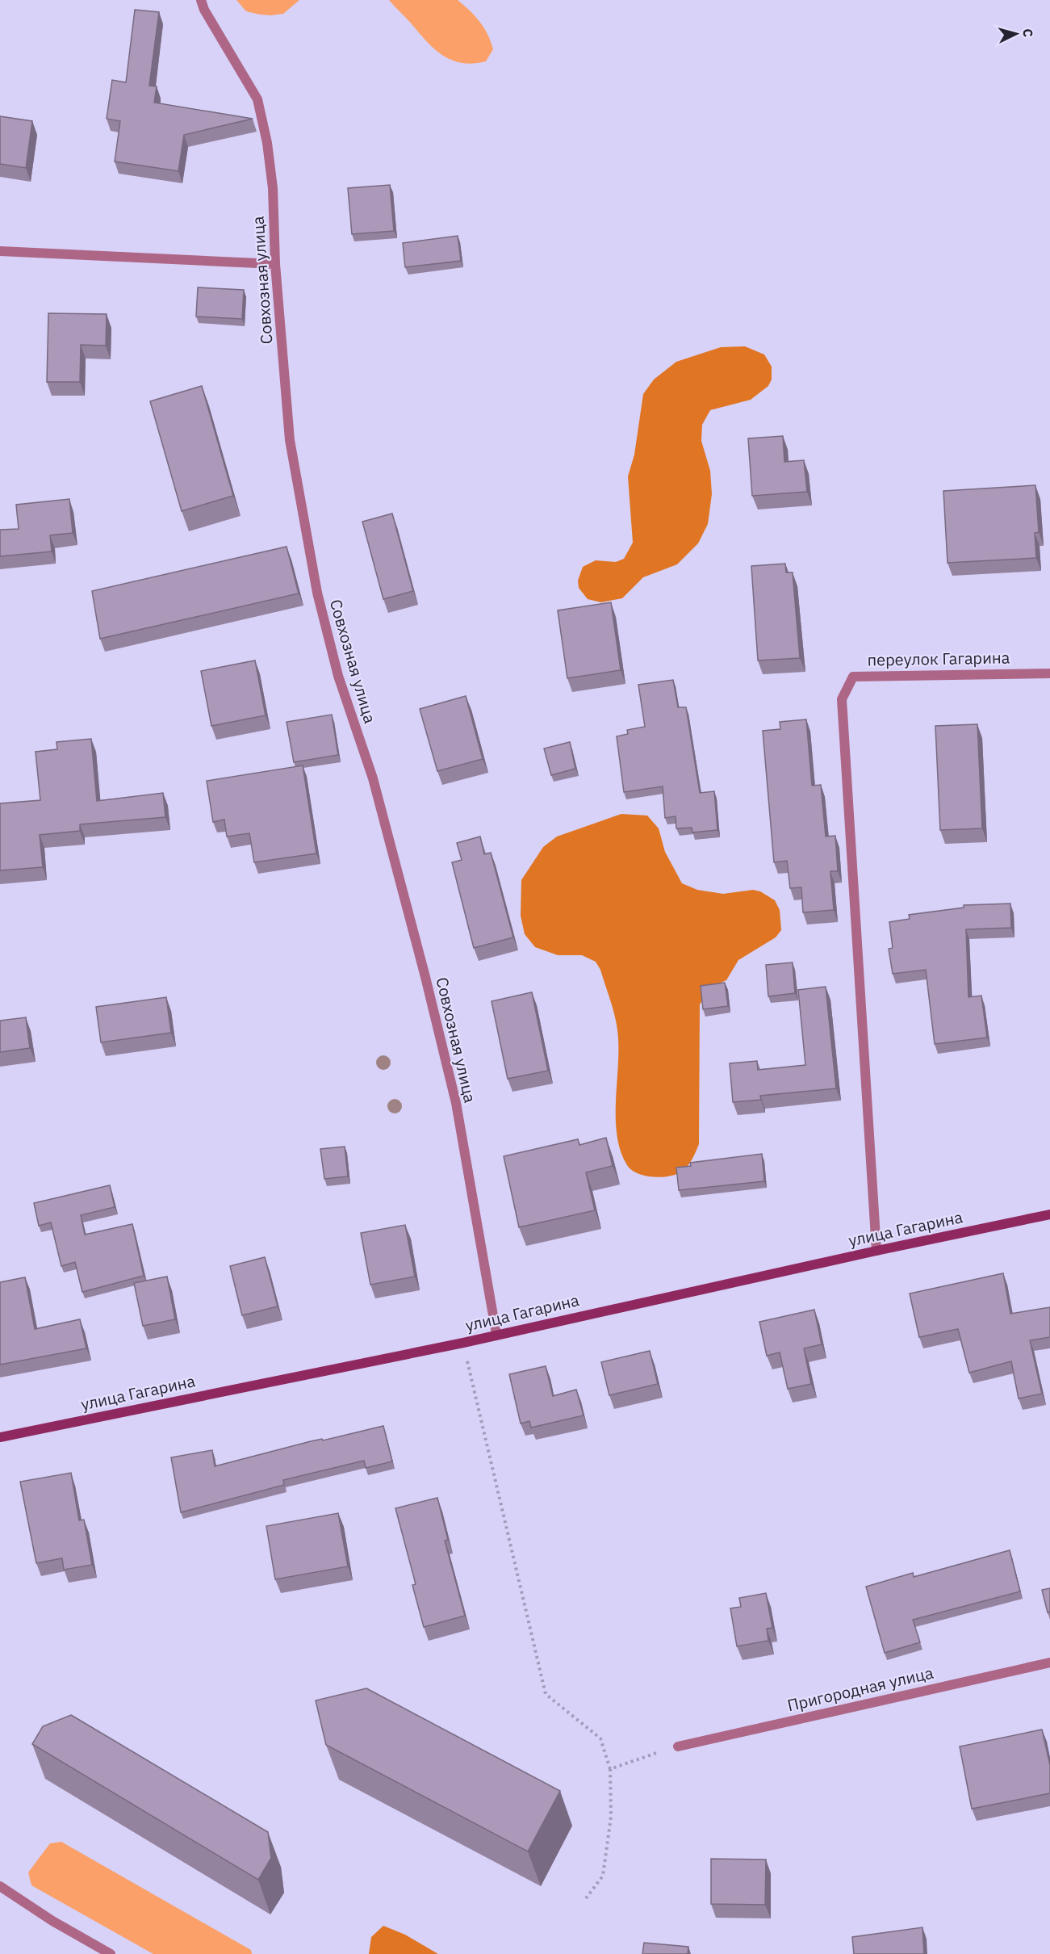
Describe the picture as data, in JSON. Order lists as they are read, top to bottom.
{
  "streets": {
    "main road": ["улица Гагарина"],
    "street": ["Совхозная улица", "переулок Гагарина", "Пригородная улица"]
  },
  "crossings": [
    ["Совхозная улица", "улица Гагарина"],
    ["переулок Гагарина", "улица Гагарина"]
  ],
  "north": "right"
}
